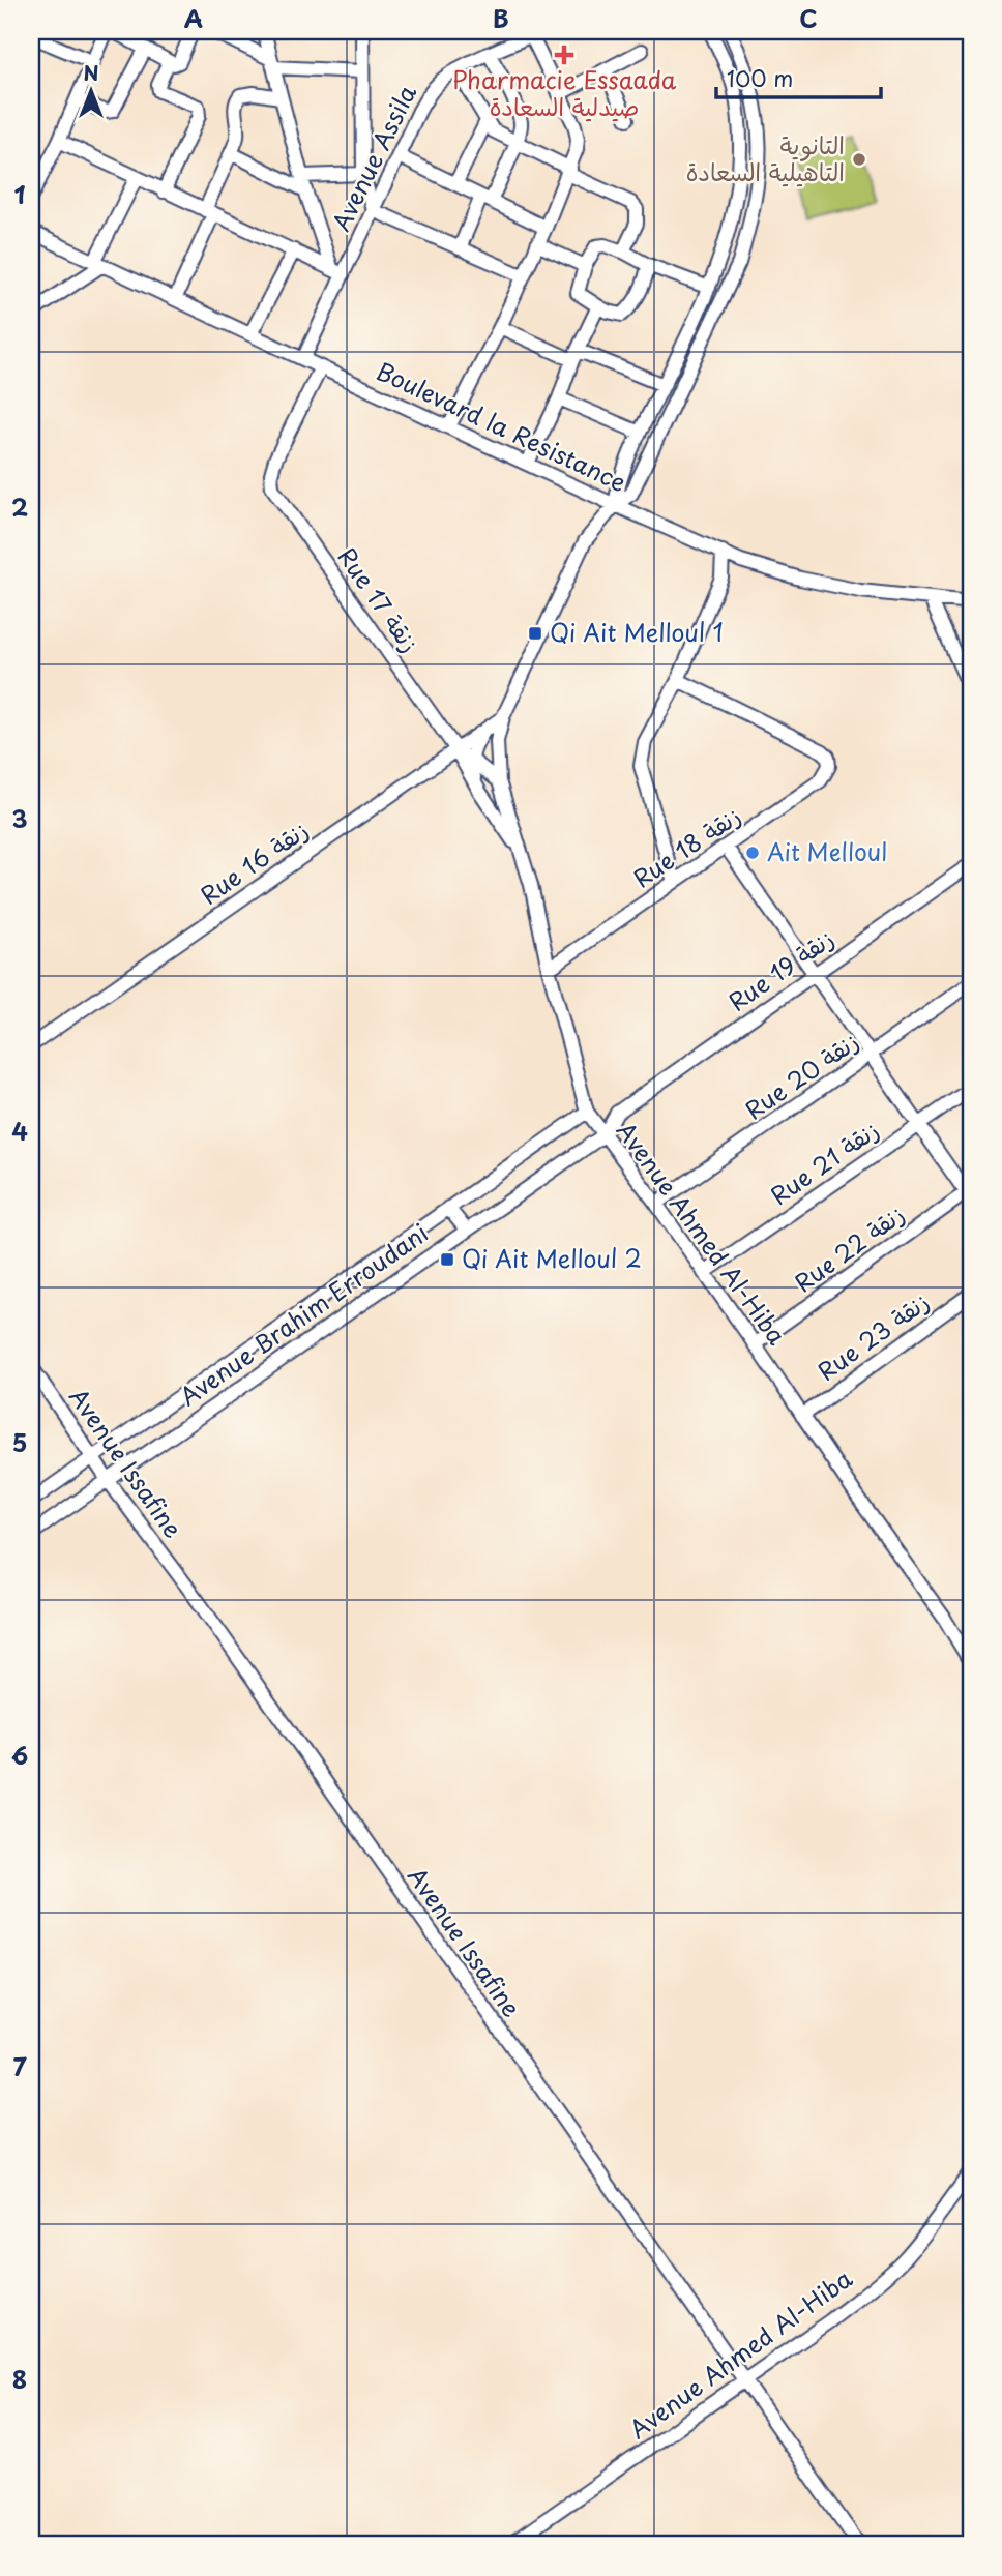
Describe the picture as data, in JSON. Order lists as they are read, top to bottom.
{
  "streets": {
    "street": [
      "Avenue Assila",
      "Boulevard la Resistance",
      "Rue 17 زنقة",
      "Rue 18 زنقة",
      "Rue 16 زنقة",
      "Rue 19 زنقة",
      "Rue 20 زنقة",
      "Rue 21 زنقة",
      "Avenue Ahmed Al-Hiba",
      "Rue 22 زنقة",
      "Avenue Brahim Erroudani",
      "Rue 23 زنقة",
      "Avenue Issafine"
    ]
  },
  "crossings": [
    ["Avenue Assila", "Boulevard la Resistance"],
    ["Boulevard la Resistance", "Rue 17 زنقة"],
    ["Boulevard la Resistance", "Avenue Ahmed Al-Hiba"],
    ["Rue 17 زنقة", "Rue 16 زنقة"],
    ["Rue 17 زنقة", "Avenue Ahmed Al-Hiba"],
    ["Rue 18 زنقة", "Avenue Ahmed Al-Hiba"],
    ["Rue 16 زنقة", "Avenue Ahmed Al-Hiba"],
    ["Rue 19 زنقة", "Avenue Ahmed Al-Hiba"],
    ["Rue 19 زنقة", "Avenue Brahim Erroudani"],
    ["Rue 20 زنقة", "Avenue Ahmed Al-Hiba"],
    ["Rue 21 زنقة", "Avenue Ahmed Al-Hiba"],
    ["Avenue Ahmed Al-Hiba", "Rue 22 زنقة"],
    ["Avenue Ahmed Al-Hiba", "Avenue Brahim Erroudani"],
    ["Avenue Ahmed Al-Hiba", "Rue 23 زنقة"],
    ["Avenue Ahmed Al-Hiba", "Avenue Issafine"],
    ["Avenue Brahim Erroudani", "Avenue Issafine"]
  ],
  "places": {
    "health": ["Pharmacie Essaada صيدلية السعادة"],
    "other": ["التانوية التاهيلية السعادة", "Ait Melloul"],
    "transit": ["Qi Ait Melloul 1", "Qi Ait Melloul 2"]
  },
  "scale_bar": "100 m",
  "north": "top",
  "grid": {
    "columns": ["A", "B", "C"],
    "rows": [
      "1",
      "2",
      "3",
      "4",
      "5",
      "6",
      "7",
      "8"
    ]
  }
}
